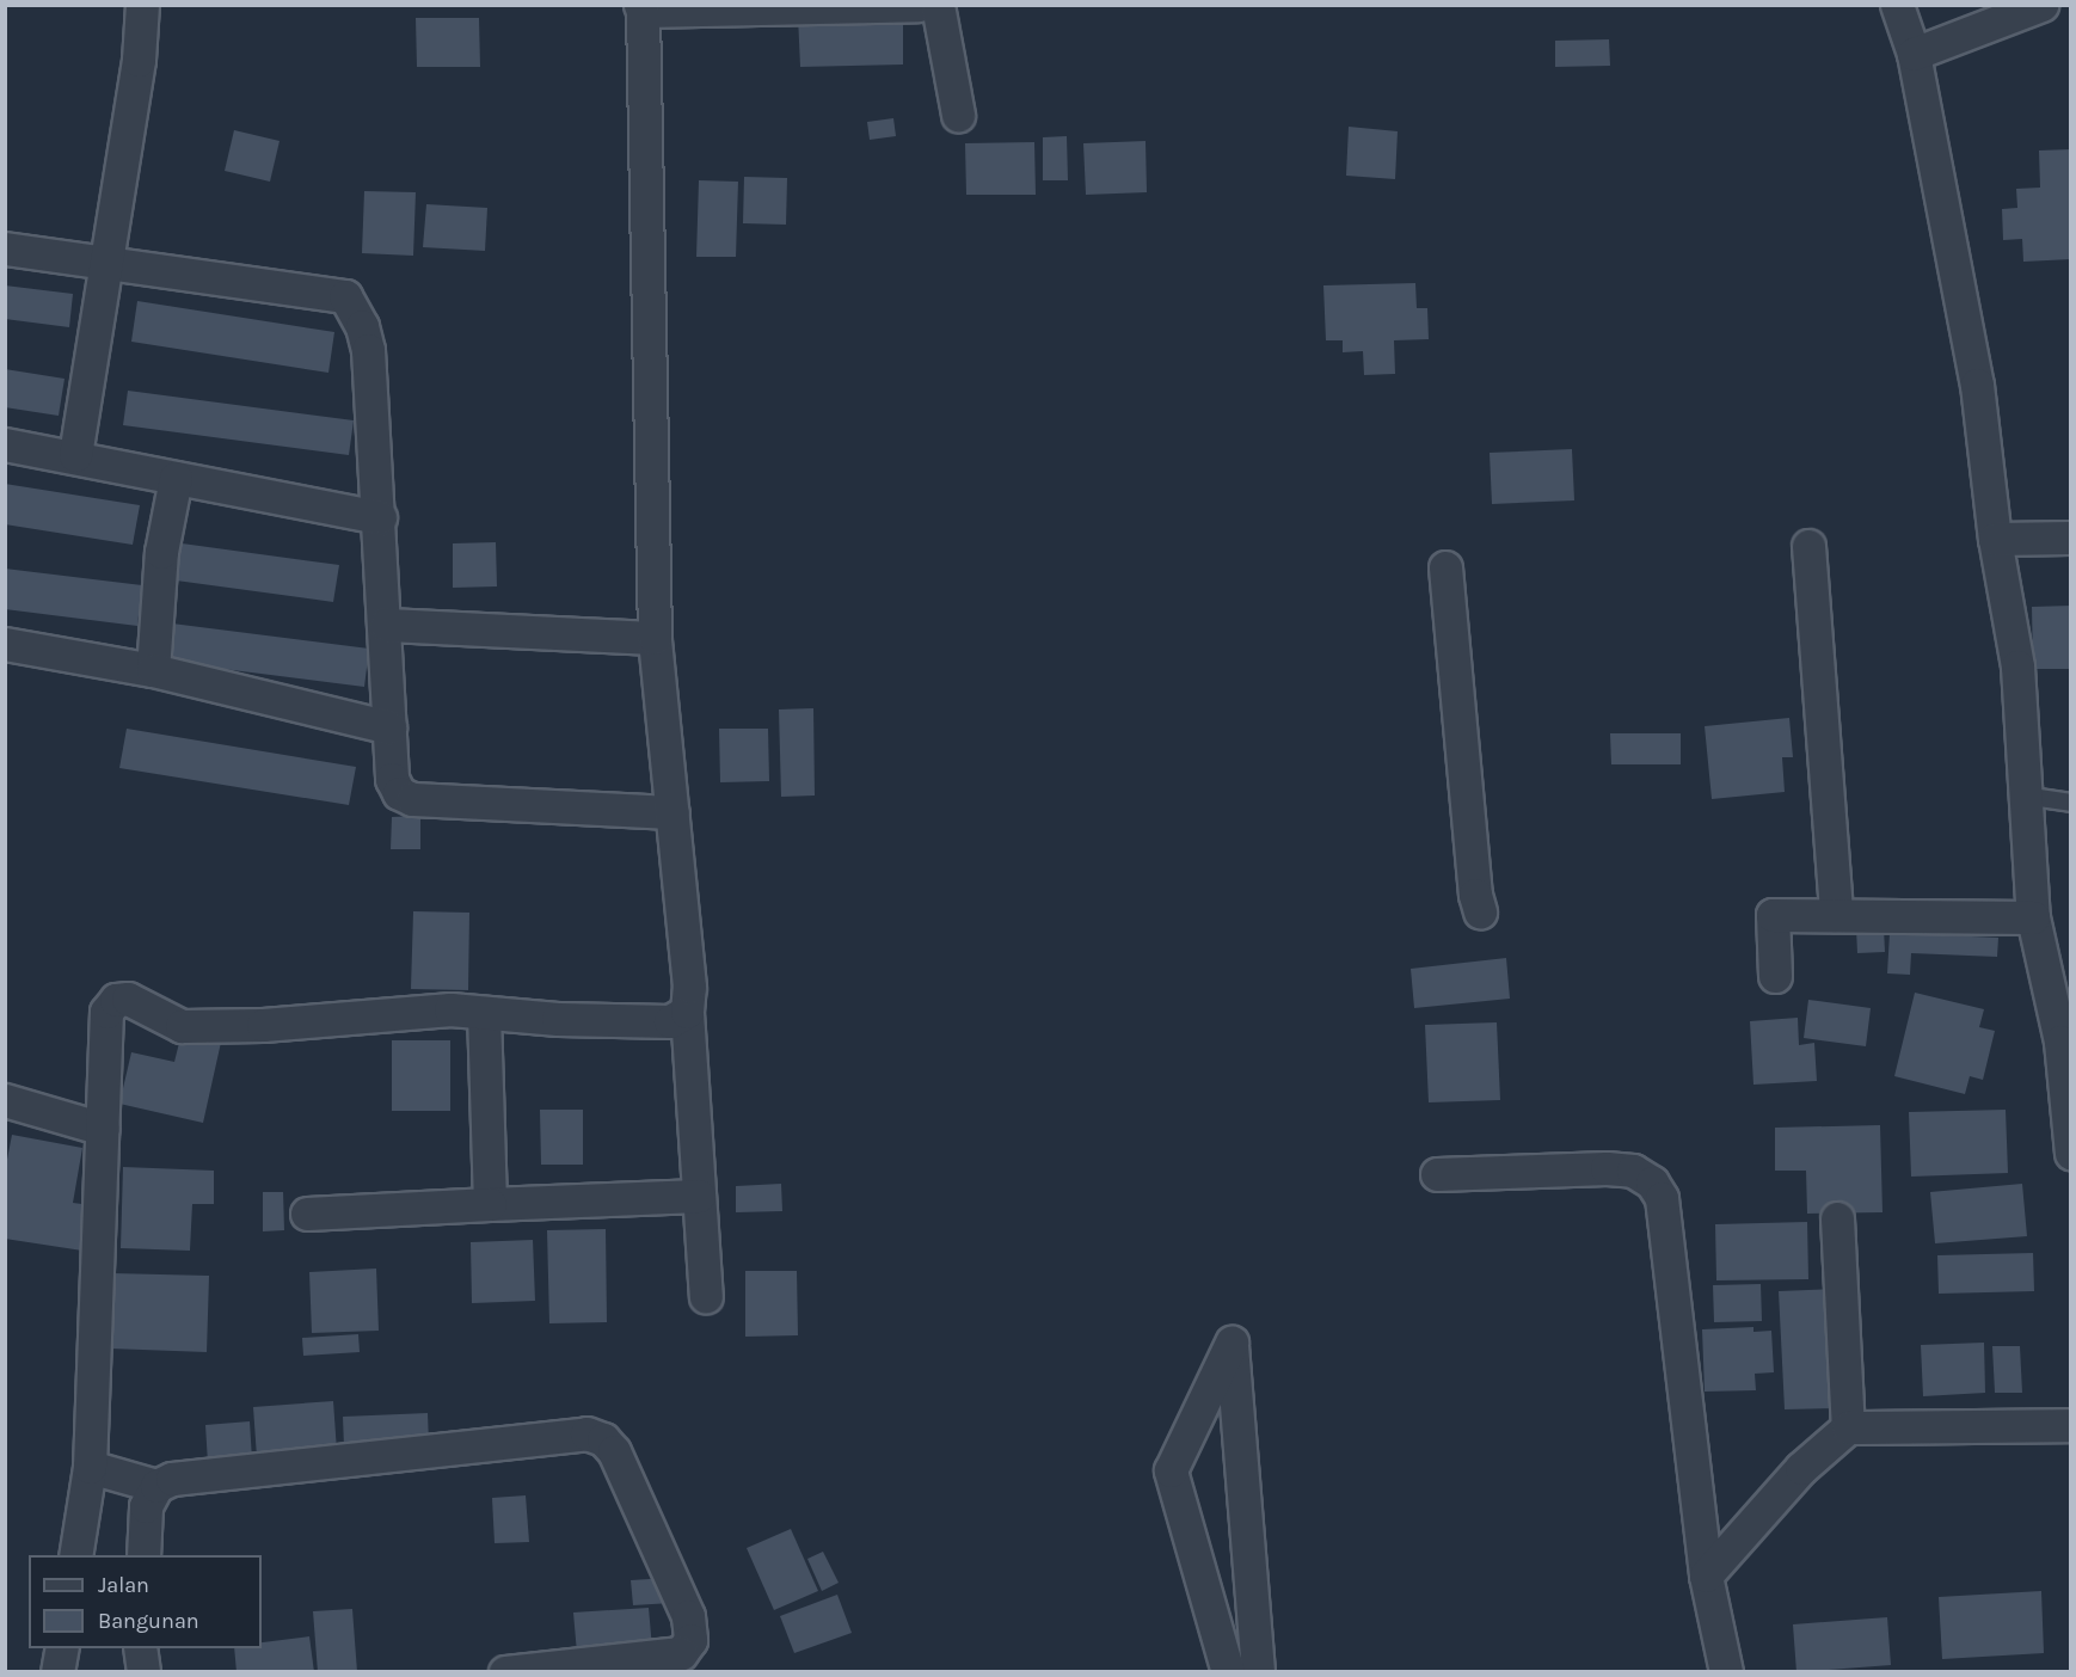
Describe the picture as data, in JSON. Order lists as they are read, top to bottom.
{
  "legend": ["Jalan", "Bangunan"]
}
